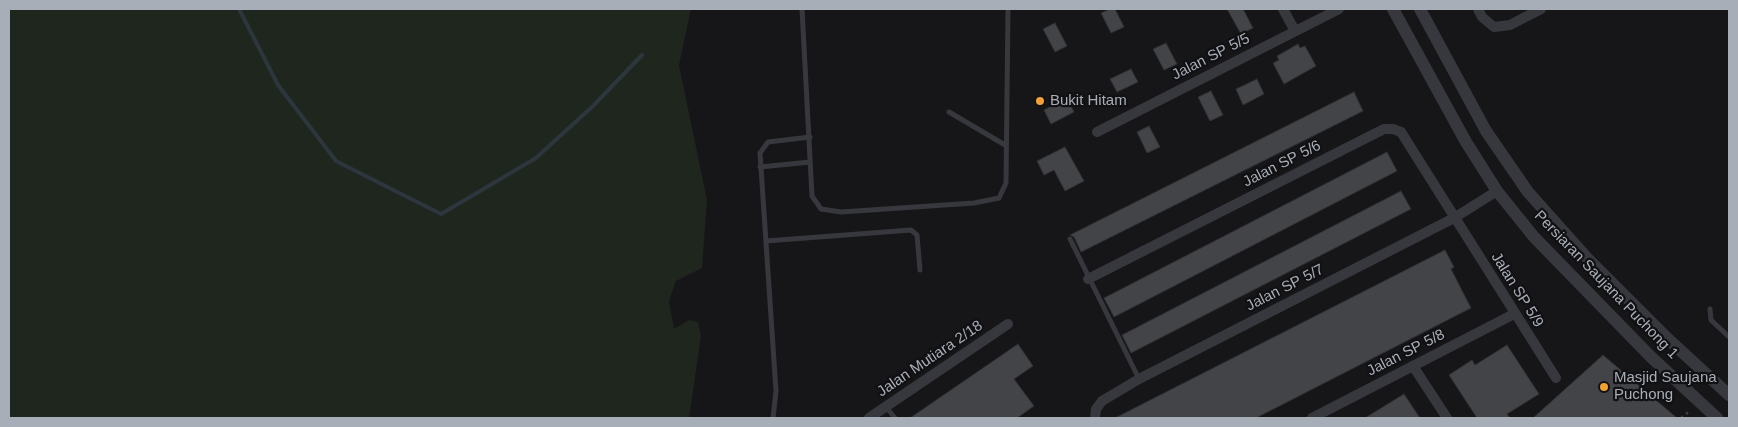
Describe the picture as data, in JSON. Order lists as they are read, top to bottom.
{
  "streets": {
    "street": [
      "Jalan SP 5/5",
      "Jalan SP 5/6",
      "Persiaran Saujana Puchong 1",
      "Jalan SP 5/7",
      "Jalan SP 5/9",
      "Jalan SP 5/8",
      "Jalan Mutiara 2/18"
    ]
  },
  "crossings": [
    ["Jalan SP 5/6", "Jalan SP 5/7"],
    ["Jalan SP 5/6", "Jalan SP 5/9"],
    ["Persiaran Saujana Puchong 1", "Jalan SP 5/7"],
    ["Jalan SP 5/7", "Jalan SP 5/9"],
    ["Jalan SP 5/9", "Jalan SP 5/8"]
  ],
  "places": ["Bukit Hitam", "Masjid Saujana Puchong"]
}
